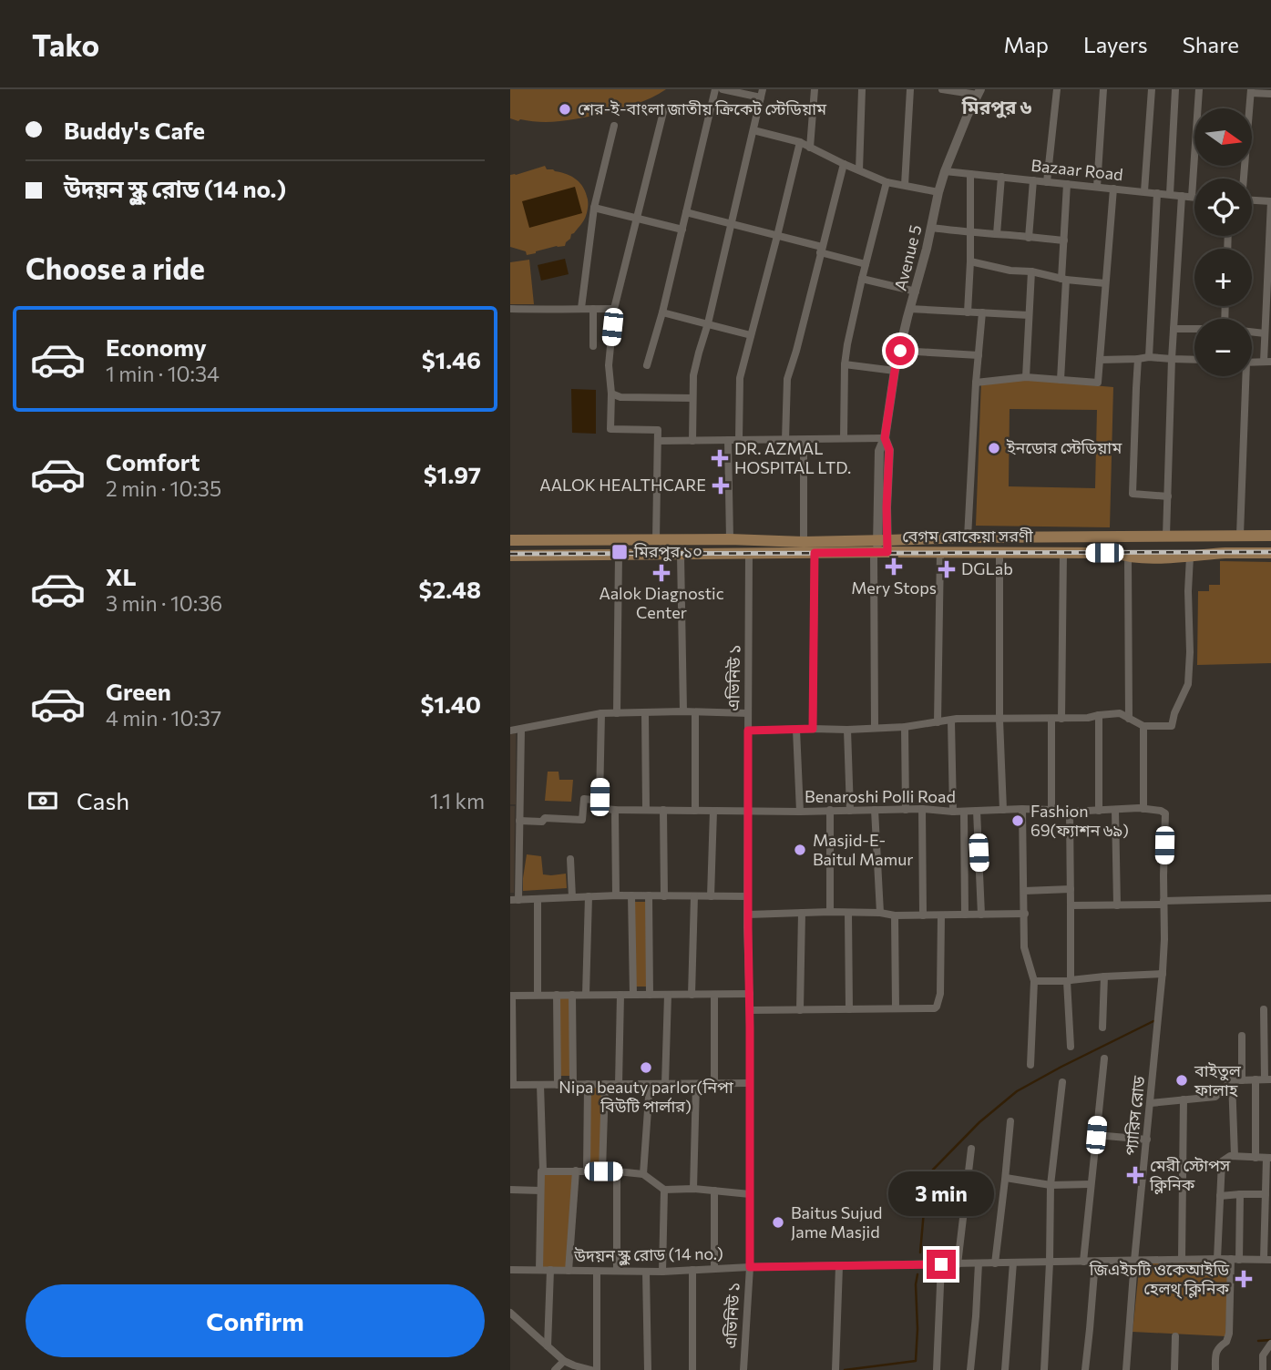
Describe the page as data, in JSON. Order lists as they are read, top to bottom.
{
  "streets": {
    "main road": ["বেগম রোকেয়া সরণী"],
    "street": [
      "Bazaar Road",
      "Avenue 5",
      "এভিনিউ ১",
      "Benaroshi Polli Road",
      "প্যারিস রোড",
      "উদয়ন স্কুল রোড (14 no.)"
    ]
  },
  "crossings": [
    ["Bazaar Road", "Avenue 5"],
    ["Avenue 5", "বেগম রোকেয়া সরণী"],
    ["বেগম রোকেয়া সরণী", "এভিনিউ ১"],
    ["এভিনিউ ১", "Benaroshi Polli Road"],
    ["এভিনিউ ১", "উদয়ন স্কুল রোড (14 no.)"],
    ["Benaroshi Polli Road", "প্যারিস রোড"]
  ],
  "districts": ["মিরপুর ৬"],
  "places": {
    "other": [
      "শের-ই-বাংলা জাতীয় ক্রিকেট স্টেডিয়াম",
      "ইনডোর স্টেডিয়াম",
      "Fashion 69(ফ্যাশন ৬৯)",
      "Masjid-E- Baitul Mamur",
      "Nipa beauty parlor(নিপা বিউটি পার্লার)",
      "বাইতুল ফালাহ",
      "Baitus Sujud Jame Masjid"
    ],
    "health": [
      "DR. AZMAL HOSPITAL LTD.",
      "AALOK HEALTHCARE",
      "Mery Stops",
      "DGLab",
      "Aalok Diagnostic Center",
      "মেরী স্টোপস ক্লিনিক",
      "জিএইচটি ওকেআইডি হেলথ্ ক্লিনিক"
    ],
    "transit": ["মিরপুর ১০"]
  },
  "north": "right",
  "page": {
    "header": "Tako",
    "nav": ["Map", "Layers", "Share"],
    "banner": ["Buddy's Cafe", "উদয়ন স্কুল রোড (14 no.)"],
    "map_buttons": ["+", "−"],
    "heading": "Choose a ride",
    "list": [
      {
        "name": "Economy",
        "note": "1 min · 10:34",
        "value": "$1.46"
      },
      {
        "name": "Comfort",
        "note": "2 min · 10:35",
        "value": "$1.97"
      },
      {
        "name": "XL",
        "note": "3 min · 10:36",
        "value": "$2.48"
      },
      {
        "name": "Green",
        "note": "4 min · 10:37",
        "value": "$1.40"
      }
    ],
    "pay": ["Cash", "1.1 km"],
    "bubble": "3 min",
    "buttons": "Confirm"
  }
}
